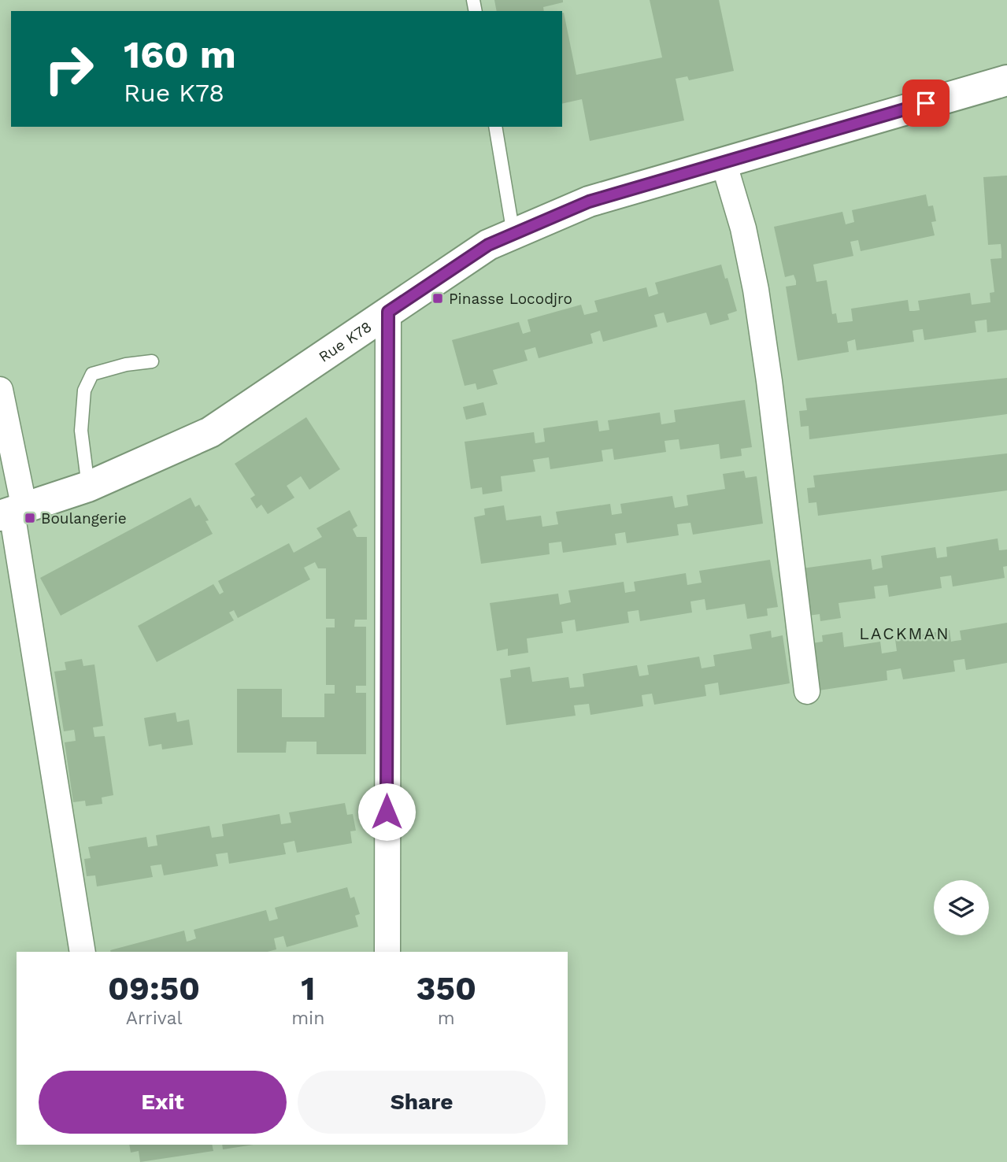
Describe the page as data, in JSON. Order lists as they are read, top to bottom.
{
  "streets": {
    "street": ["Rue K78"]
  },
  "districts": ["LACKMAN"],
  "places": {
    "transit": ["Pinasse Locodjro", "Boulangerie"]
  },
  "page": {
    "turn": ["160 m", "Rue K78"],
    "eta": [
      "09:50",
      "Arrival",
      "1",
      "min",
      "350",
      "m"
    ],
    "buttons": ["Exit", "Share"]
  }
}
